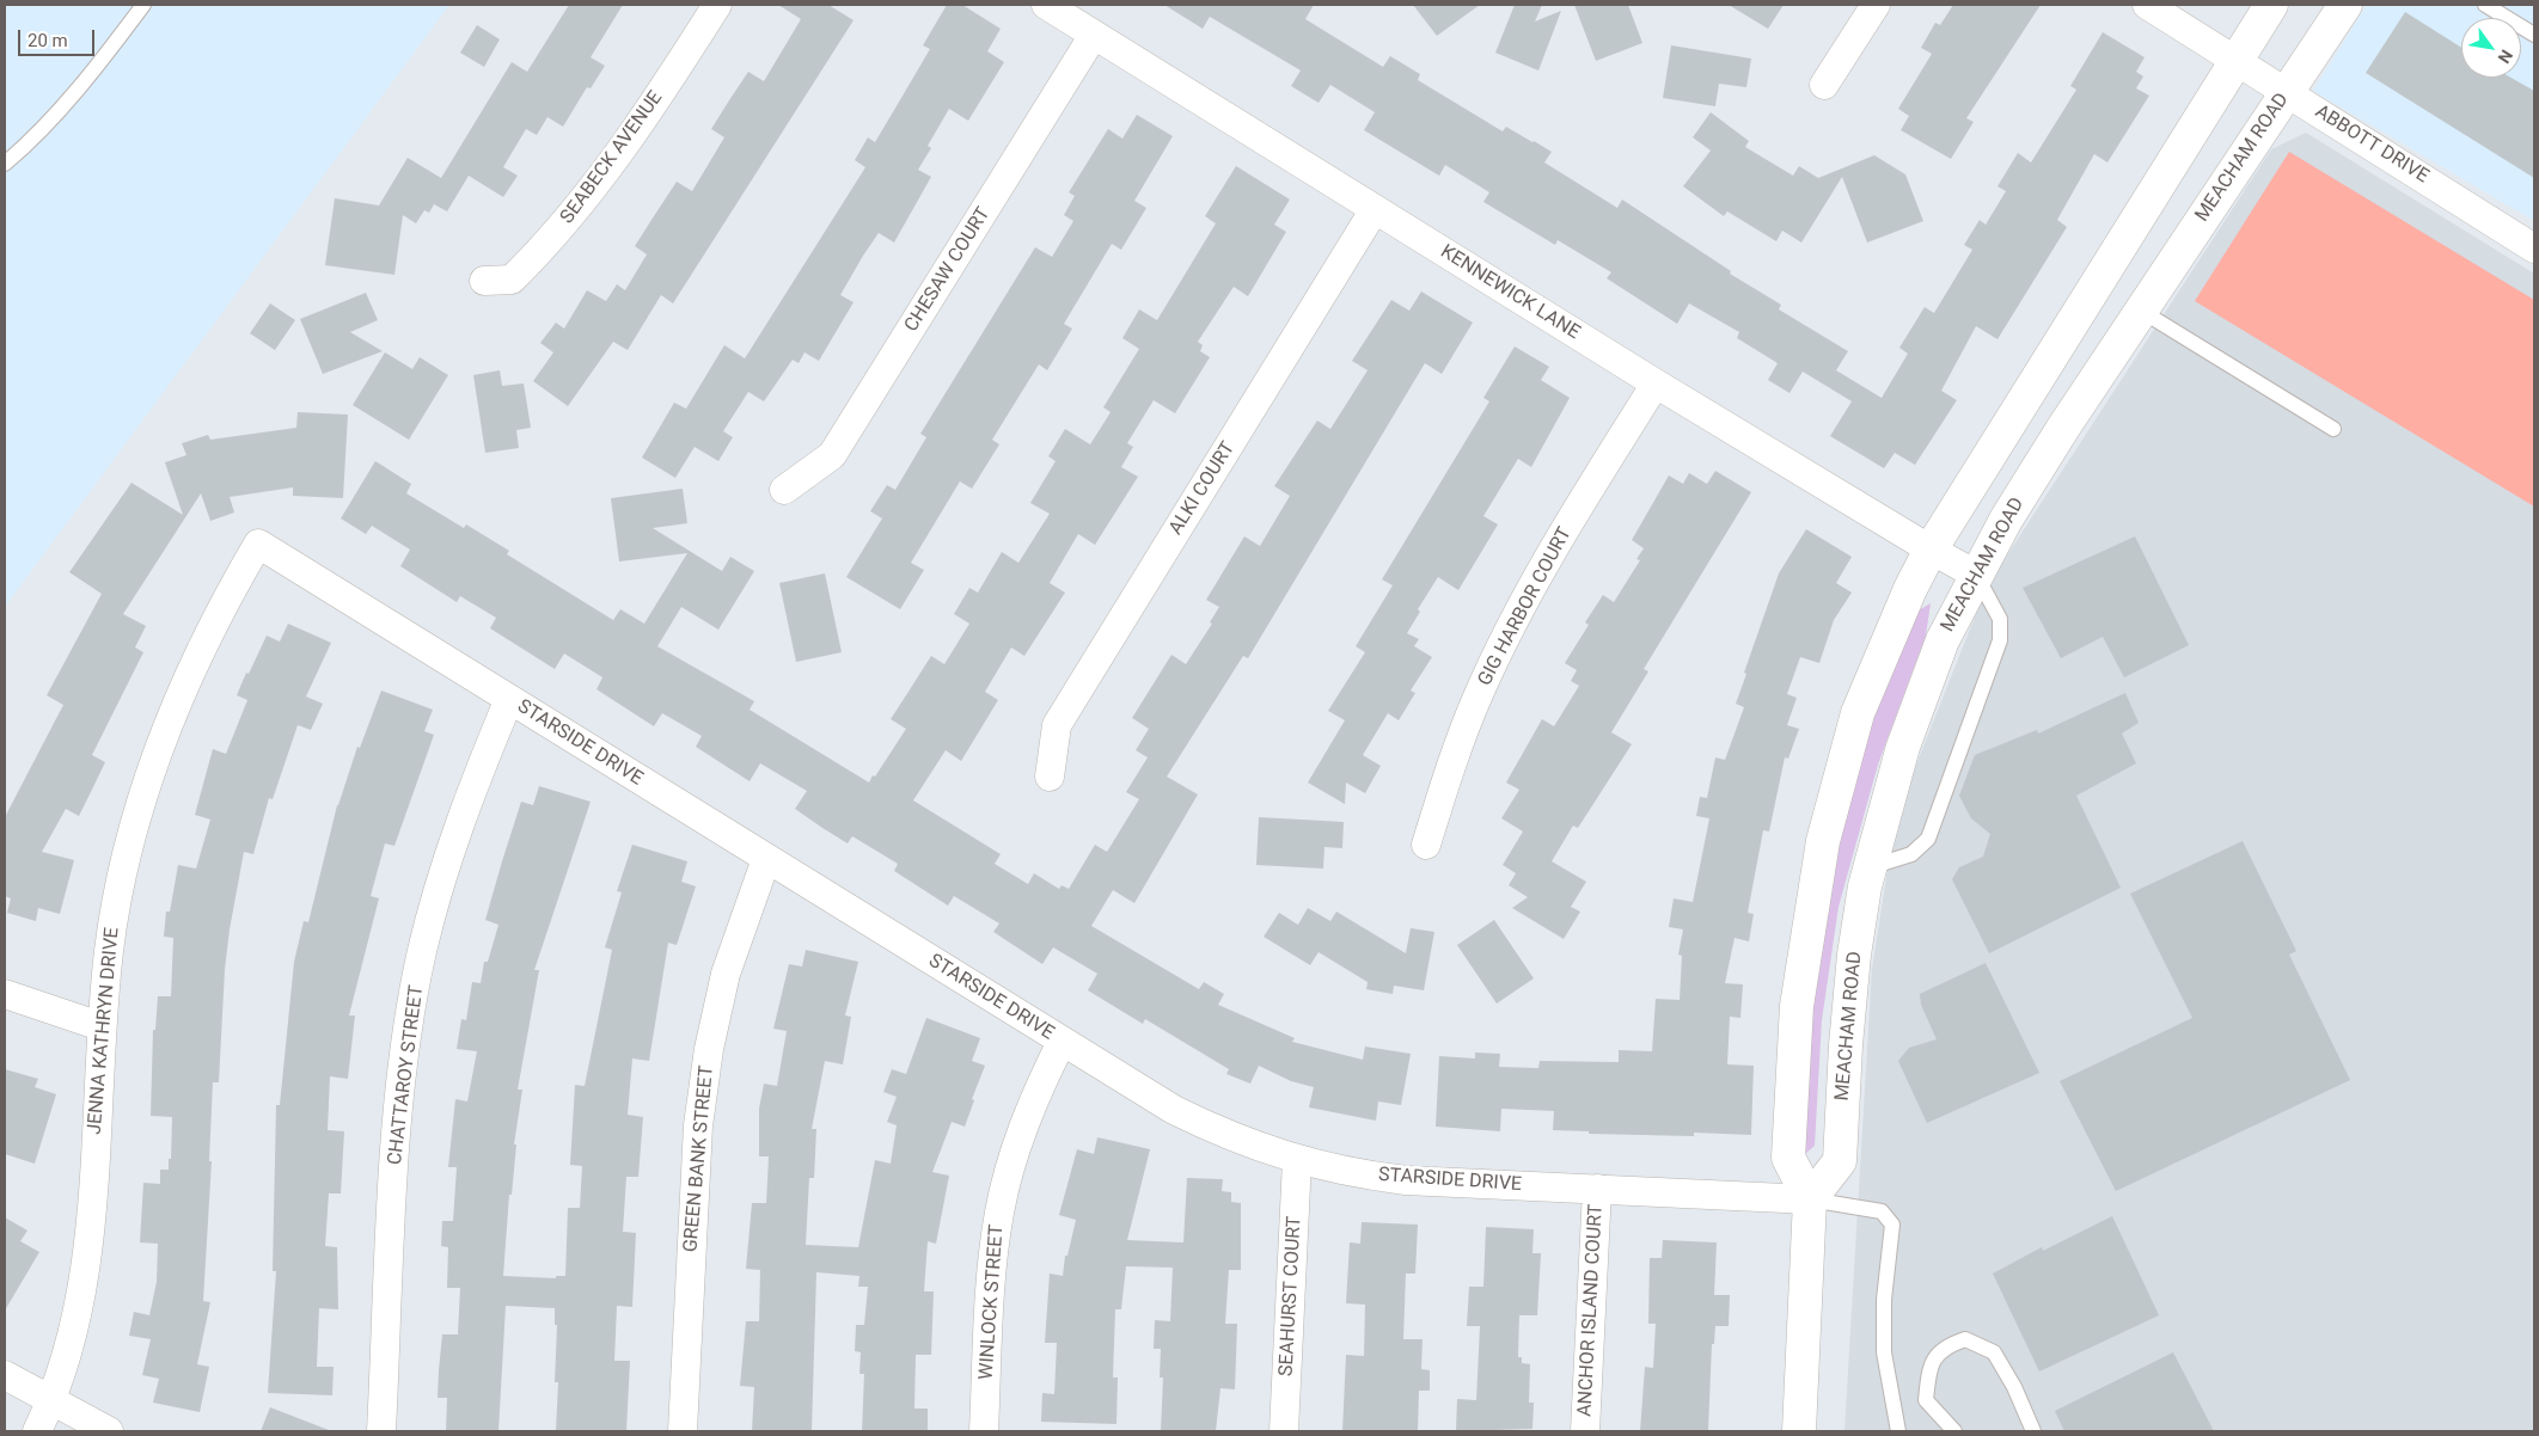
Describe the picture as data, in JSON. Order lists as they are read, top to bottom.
{
  "streets": {
    "street": [
      "ABBOTT DRIVE",
      "SEABECK AVENUE",
      "MEACHAM ROAD",
      "CHESAW COURT",
      "KENNEWICK LANE",
      "ALKI COURT",
      "GIG HARBOR COURT",
      "STARSIDE DRIVE",
      "JENNA KATHRYN DRIVE",
      "CHATTAROY STREET",
      "GREEN BANK STREET",
      "SEAHURST COURT",
      "WINLOCK STREET",
      "ANCHOR ISLAND COURT"
    ]
  },
  "crossings": [
    ["ABBOTT DRIVE", "MEACHAM ROAD"],
    ["MEACHAM ROAD", "KENNEWICK LANE"],
    ["MEACHAM ROAD", "STARSIDE DRIVE"],
    ["CHESAW COURT", "KENNEWICK LANE"],
    ["KENNEWICK LANE", "ALKI COURT"],
    ["KENNEWICK LANE", "GIG HARBOR COURT"],
    ["STARSIDE DRIVE", "JENNA KATHRYN DRIVE"],
    ["STARSIDE DRIVE", "CHATTAROY STREET"],
    ["STARSIDE DRIVE", "GREEN BANK STREET"],
    ["STARSIDE DRIVE", "SEAHURST COURT"],
    ["STARSIDE DRIVE", "WINLOCK STREET"],
    ["STARSIDE DRIVE", "ANCHOR ISLAND COURT"]
  ],
  "scale_bar": "20 m",
  "north": "bottom right"
}
